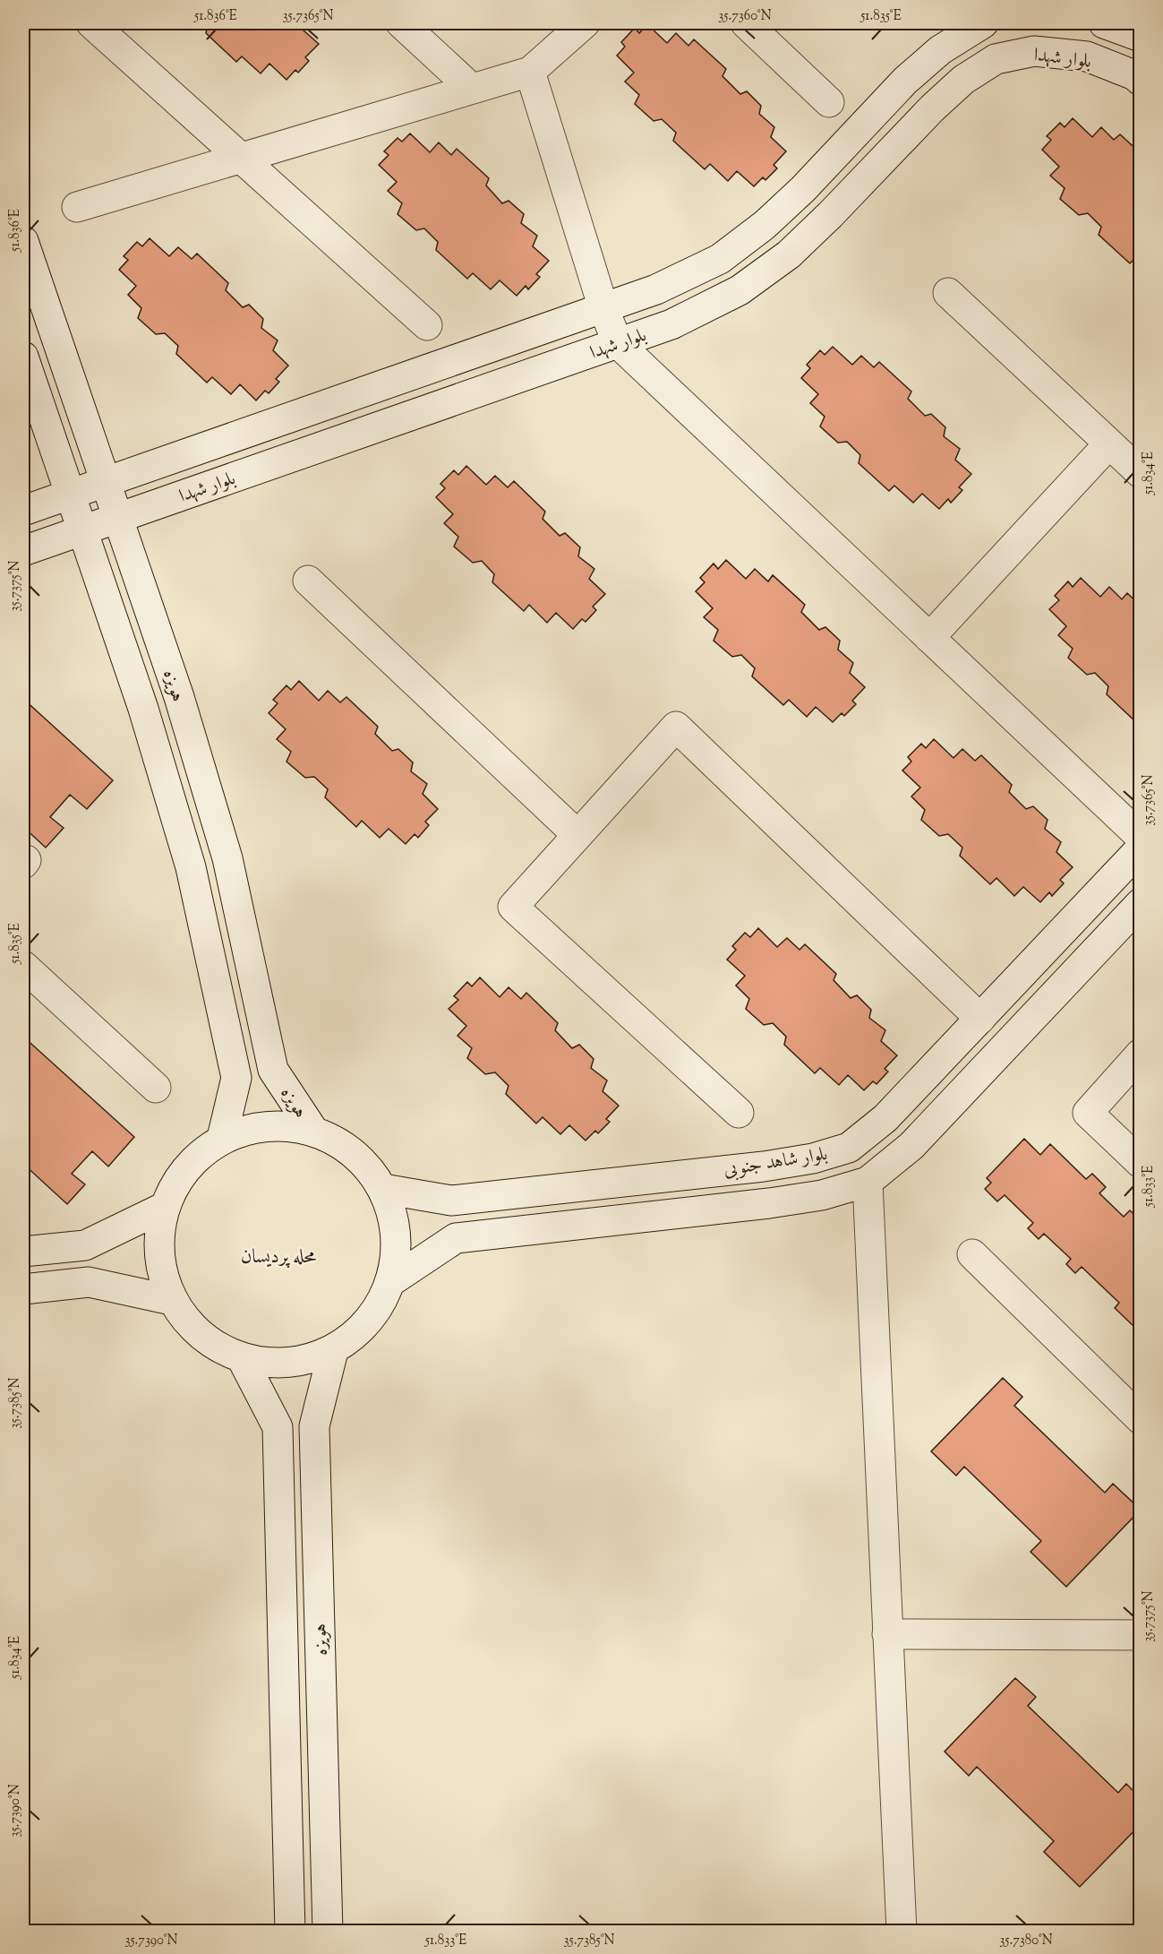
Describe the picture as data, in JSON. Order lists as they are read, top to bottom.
{
  "streets": {
    "street": ["بلوار شهدا", "هویزه", "بلوار شاهد جنوبی"]
  },
  "crossings": [
    ["بلوار شهدا", "هویزه"]
  ],
  "districts": ["محله پردیسان"],
  "coordinates": [
    "51.836°E",
    "35.7365°N",
    "35.7360°N",
    "51.835°E",
    "51.834°E",
    "35.7375°N",
    "51.833°E",
    "35.7385°N",
    "35.7390°N",
    "35.7380°N"
  ]
}
